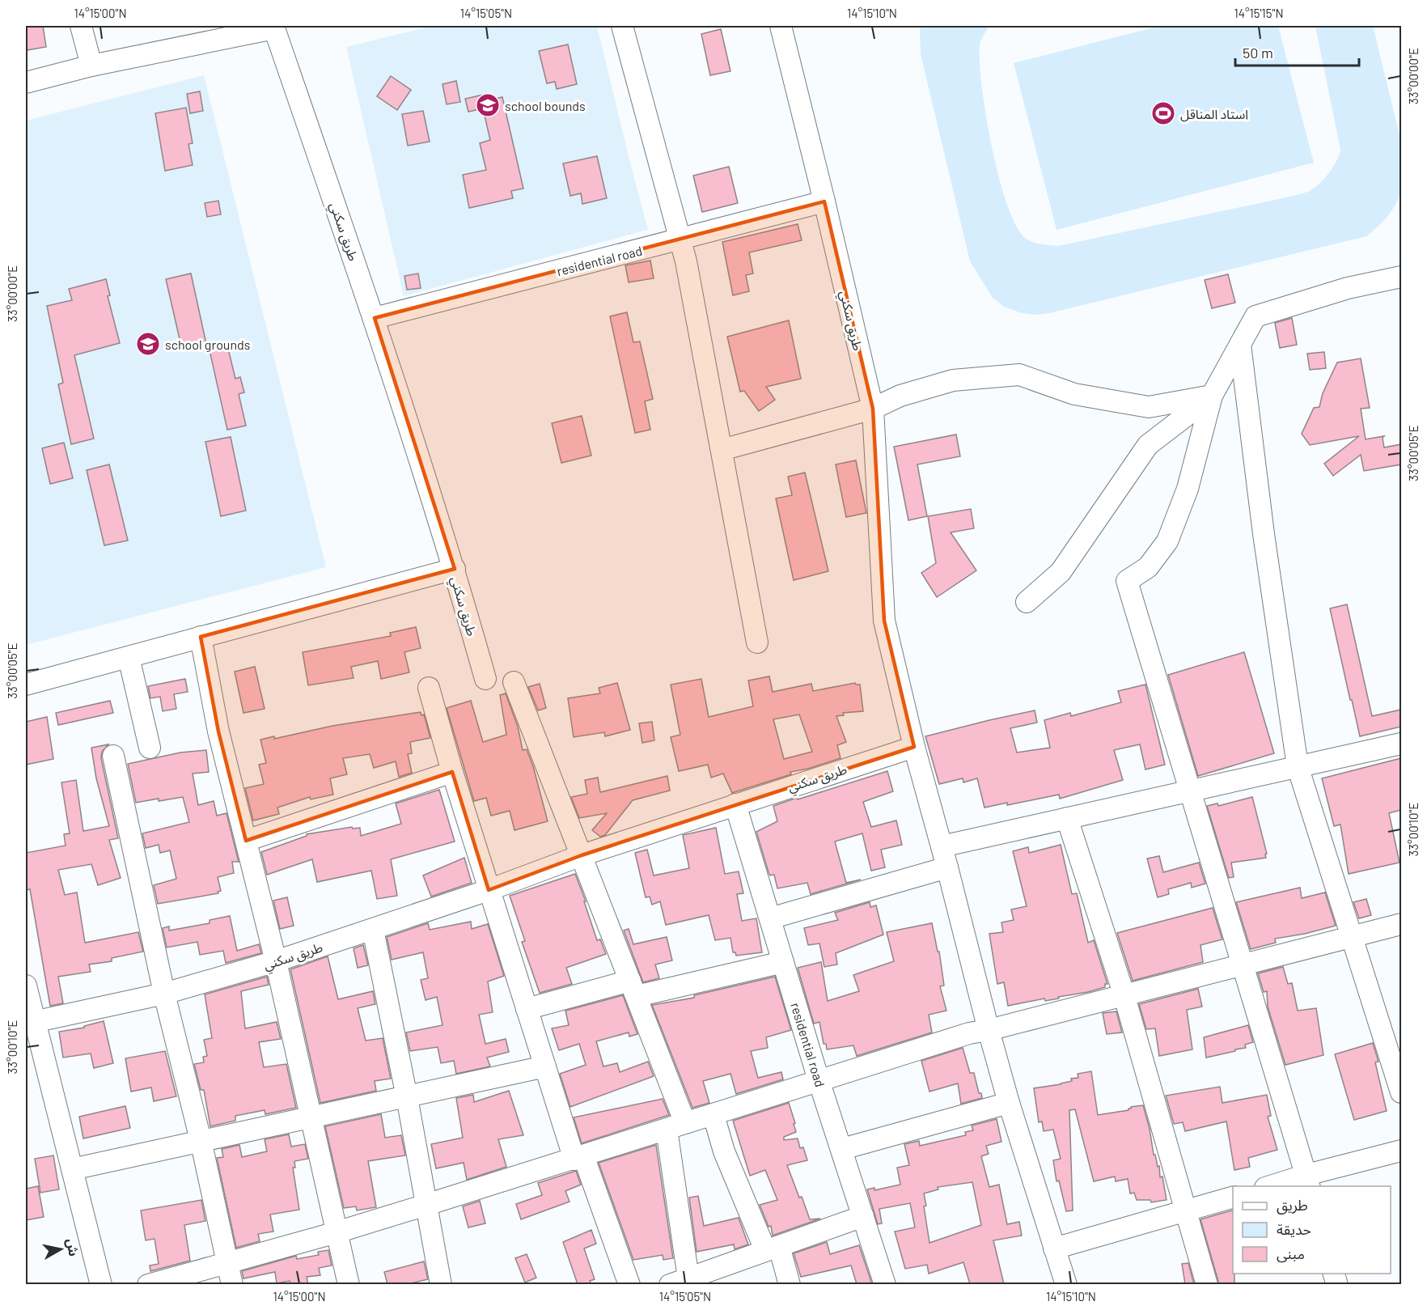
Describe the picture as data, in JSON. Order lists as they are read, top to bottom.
{
  "streets": {
    "street": ["طريق سكني", "residential road"]
  },
  "crossings": [
    ["طريق سكني", "residential road"]
  ],
  "places": {
    "school or university": ["school bounds", "school grounds"],
    "sports": ["استاد المناقل"]
  },
  "legend": ["طريق", "حديقة", "مبنى"],
  "scale_bar": "50 m",
  "north": "right",
  "coordinates": [
    "14°15'00\"N",
    "14°15'05\"N",
    "14°15'10\"N",
    "14°15'15\"N",
    "33°00'00\"E",
    "33°00'05\"E",
    "33°00'10\"E"
  ]
}
